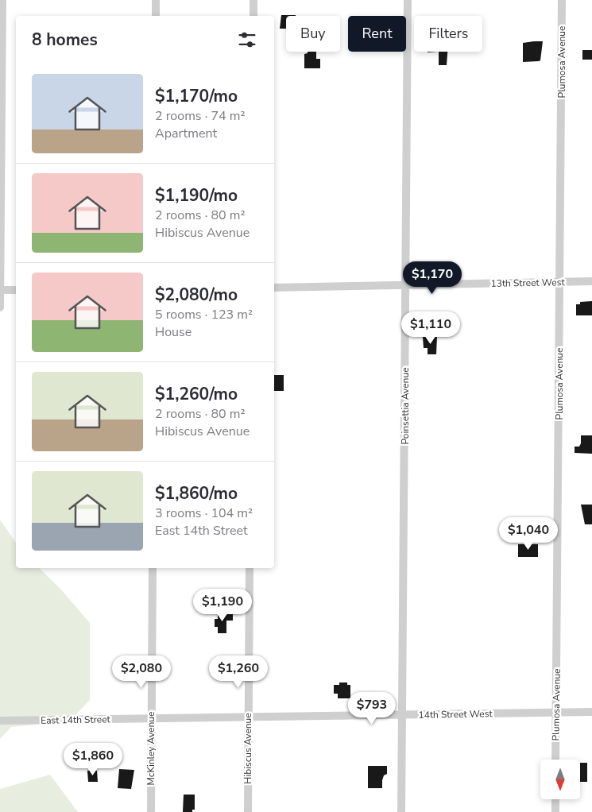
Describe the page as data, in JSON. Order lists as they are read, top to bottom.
{
  "streets": {
    "street": [
      "Plumosa Avenue",
      "13th Street West",
      "Poinsettia Avenue",
      "14th Street West",
      "East 14th Street",
      "McKinley Avenue",
      "Hibiscus Avenue"
    ]
  },
  "crossings": [
    ["Plumosa Avenue", "13th Street West"],
    ["Plumosa Avenue", "14th Street West"],
    ["13th Street West", "Poinsettia Avenue"],
    ["Poinsettia Avenue", "14th Street West"],
    ["14th Street West", "East 14th Street"],
    ["14th Street West", "McKinley Avenue"],
    ["14th Street West", "Hibiscus Avenue"],
    ["East 14th Street", "McKinley Avenue"]
  ],
  "north": "bottom",
  "page": {
    "chip": ["Buy", "Rent", "Filters"],
    "heading": "8 homes",
    "list": [
      {
        "name": "$1,170/mo",
        "note": "2 rooms · 74 m² · Apartment"
      },
      {
        "name": "$1,190/mo",
        "note": "2 rooms · 80 m² · Hibiscus Avenue"
      },
      {
        "name": "$2,080/mo",
        "note": "5 rooms · 123 m² · House"
      },
      {
        "name": "$1,260/mo",
        "note": "2 rooms · 80 m² · Hibiscus Avenue"
      },
      {
        "name": "$1,860/mo",
        "note": "3 rooms · 104 m² · East 14th Street"
      }
    ],
    "price": [
      "$1,170",
      "$1,110",
      "$1,040",
      "$1,190",
      "$2,080",
      "$1,260",
      "$793",
      "$1,860"
    ]
  }
}
